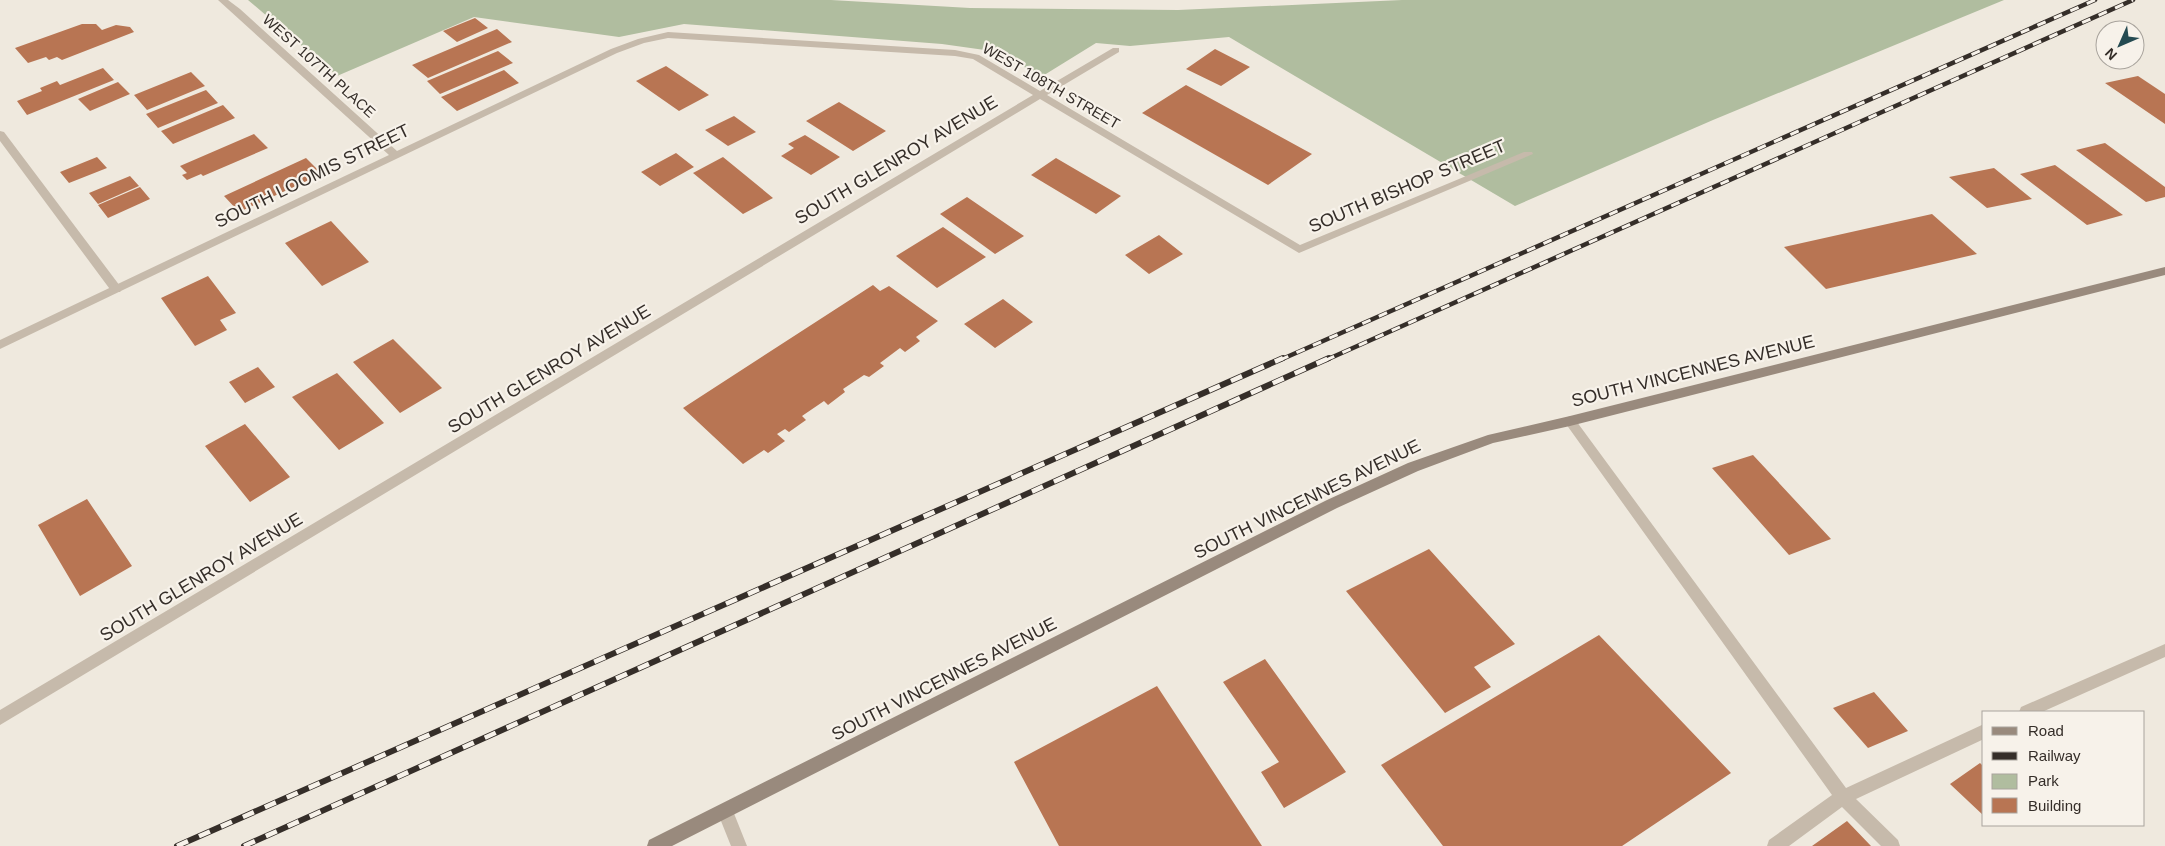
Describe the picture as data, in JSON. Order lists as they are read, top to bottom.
{
  "streets": {
    "main road": ["SOUTH VINCENNES AVENUE"],
    "street": [
      "WEST 107TH PLACE",
      "WEST 108TH STREET",
      "SOUTH GLENROY AVENUE",
      "SOUTH LOOMIS STREET",
      "SOUTH BISHOP STREET"
    ]
  },
  "crossings": [
    ["WEST 107TH PLACE", "SOUTH LOOMIS STREET"],
    ["WEST 108TH STREET", "SOUTH GLENROY AVENUE"],
    ["WEST 108TH STREET", "SOUTH LOOMIS STREET"],
    ["WEST 108TH STREET", "SOUTH BISHOP STREET"]
  ],
  "legend": [
    "Road",
    "Railway",
    "Park",
    "Building"
  ],
  "north": "bottom left"
}
